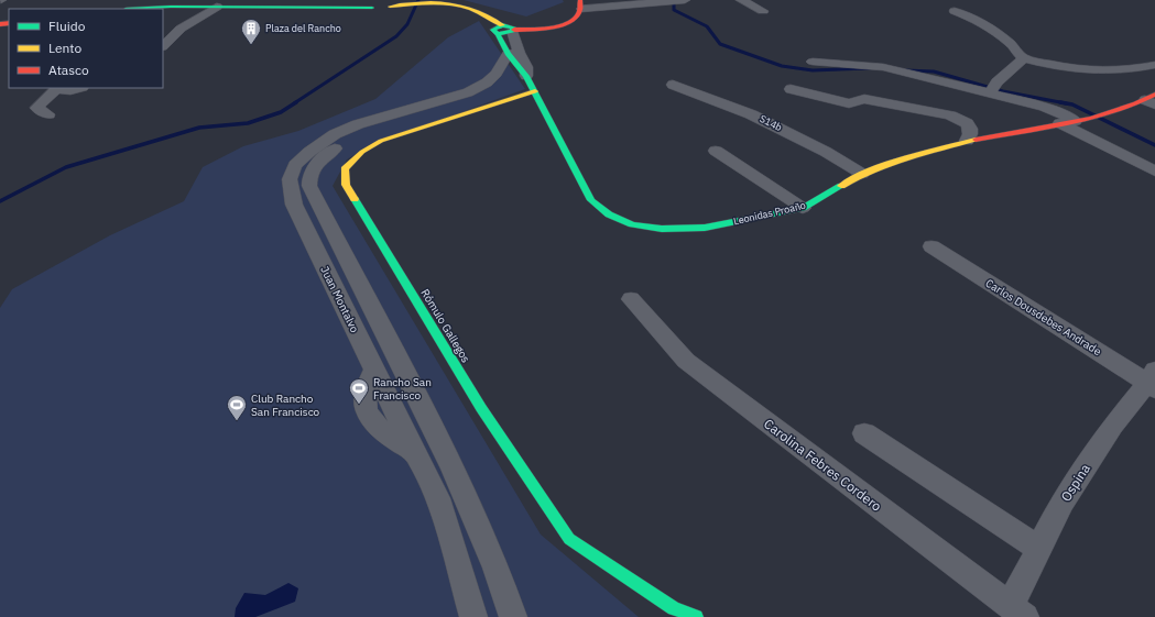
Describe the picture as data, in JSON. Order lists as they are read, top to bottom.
{
  "streets": {
    "street": [
      "S14b",
      "Leonidas Proaño",
      "Juan Montalvo",
      "Carlos Dousdebes Andrade",
      "Rómulo Gallegos",
      "Carolina Febres Cordero",
      "Ospina"
    ]
  },
  "crossings": [
    ["S14b", "Leonidas Proaño"],
    ["Leonidas Proaño", "Juan Montalvo"],
    ["Leonidas Proaño", "Rómulo Gallegos"],
    ["Carlos Dousdebes Andrade", "Ospina"],
    ["Carolina Febres Cordero", "Ospina"]
  ],
  "places": {
    "building": ["Plaza del Rancho"],
    "sports": ["Rancho San Francisco", "Club Rancho San Francisco"]
  },
  "legend": ["Fluido", "Lento", "Atasco"]
}
